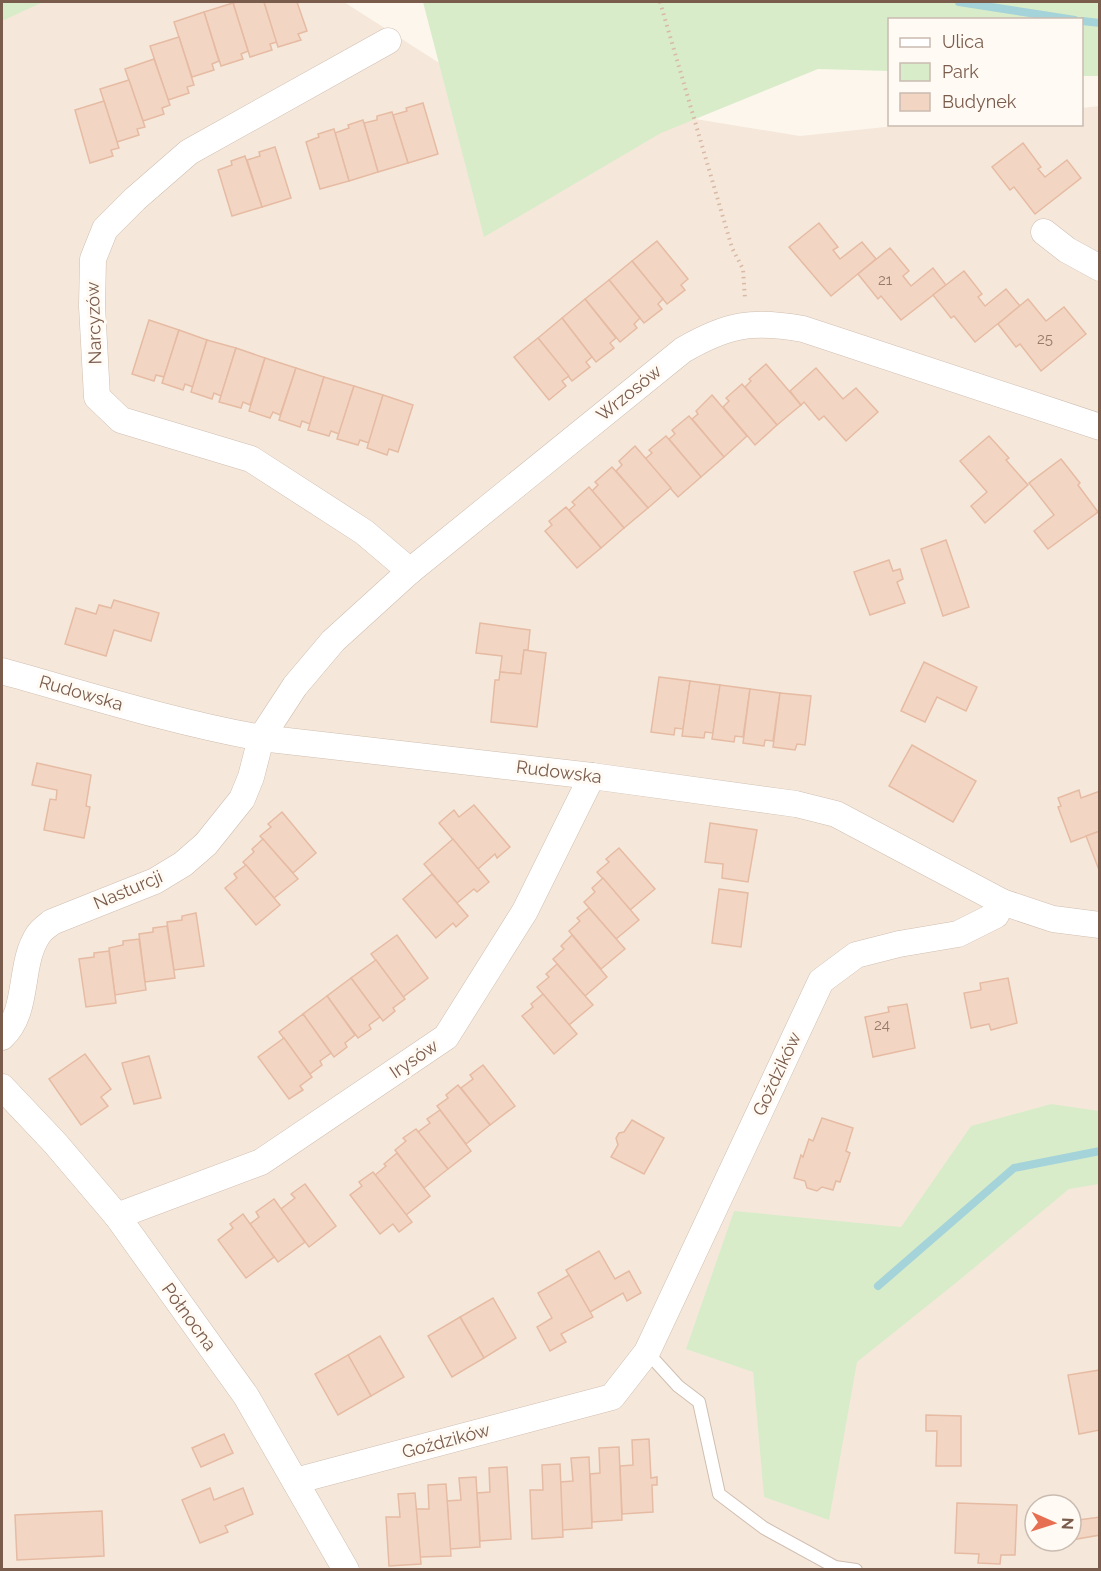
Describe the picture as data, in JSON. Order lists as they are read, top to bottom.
{
  "streets": {
    "street": [
      "Narcyzów",
      "Wrzosów",
      "Rudowska",
      "Nasturcji",
      "Irysów",
      "Goździków",
      "Północna"
    ]
  },
  "crossings": [
    ["Narcyzów", "Wrzosów"],
    ["Wrzosów", "Rudowska"],
    ["Wrzosów", "Nasturcji"],
    ["Rudowska", "Nasturcji"],
    ["Rudowska", "Irysów"],
    ["Rudowska", "Goździków"],
    ["Irysów", "Północna"],
    ["Goździków", "Północna"]
  ],
  "house_numbers": ["21", "25", "24"],
  "legend": ["Ulica", "Park", "Budynek"],
  "north": "right"
}
